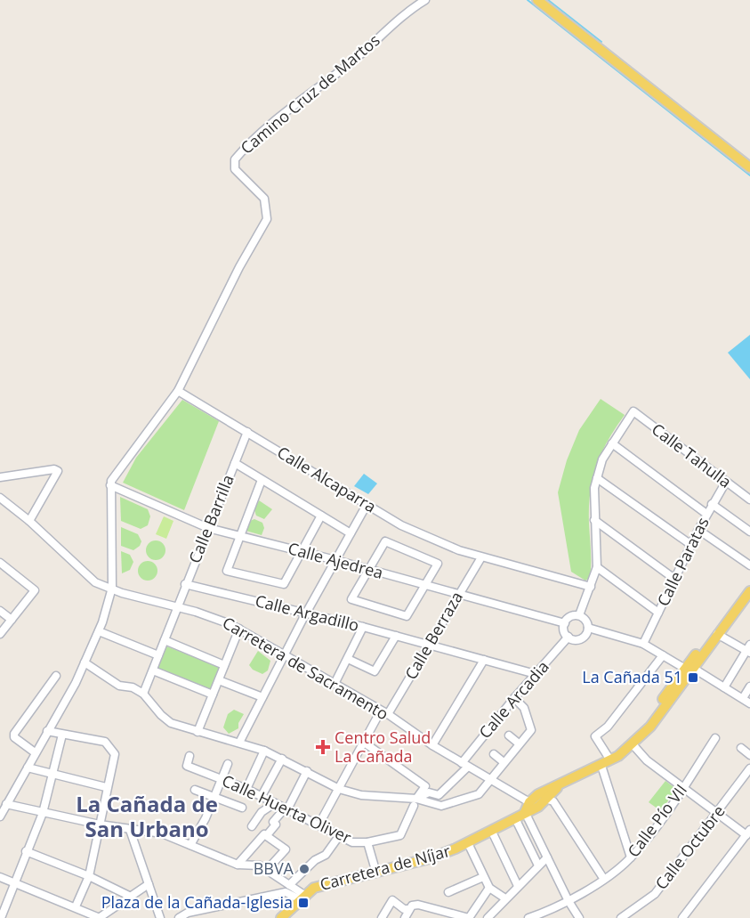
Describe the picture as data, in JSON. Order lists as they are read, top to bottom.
{
  "streets": {
    "main road": ["Carretera de Níjar"],
    "street": [
      "Camino Cruz de Martos",
      "Calle Tahulla",
      "Calle Alcaparra",
      "Calle Barrilla",
      "Calle Ajedrea",
      "Calle Paratas",
      "Calle Argadillo",
      "Calle Berraza",
      "Carretera de Sacramento",
      "Calle Arcadia",
      "Calle Huerta Oliver",
      "Calle Pío VII",
      "Calle Octubre"
    ]
  },
  "crossings": [
    ["Camino Cruz de Martos", "Calle Alcaparra"],
    ["Camino Cruz de Martos", "Calle Ajedrea"],
    ["Calle Tahulla", "Calle Paratas"],
    ["Calle Alcaparra", "Calle Barrilla"],
    ["Calle Alcaparra", "Calle Berraza"],
    ["Calle Barrilla", "Calle Ajedrea"],
    ["Calle Barrilla", "Calle Argadillo"],
    ["Calle Barrilla", "Carretera de Sacramento"],
    ["Calle Ajedrea", "Calle Berraza"],
    ["Calle Ajedrea", "Calle Arcadia"],
    ["Calle Argadillo", "Calle Berraza"],
    ["Calle Argadillo", "Calle Arcadia"],
    ["Calle Berraza", "Carretera de Sacramento"],
    ["Calle Berraza", "Calle Huerta Oliver"],
    ["Carretera de Sacramento", "Calle Arcadia"],
    ["Carretera de Sacramento", "Carretera de Níjar"],
    ["Calle Arcadia", "Calle Huerta Oliver"],
    ["Calle Huerta Oliver", "Carretera de Níjar"]
  ],
  "districts": ["La Cañada de San Urbano"],
  "places": {
    "transit": ["La Cañada 51", "Plaza de la Cañada-Iglesia"],
    "health": ["Centro Salud La Cañada"],
    "other": ["BBVA"]
  }
}
